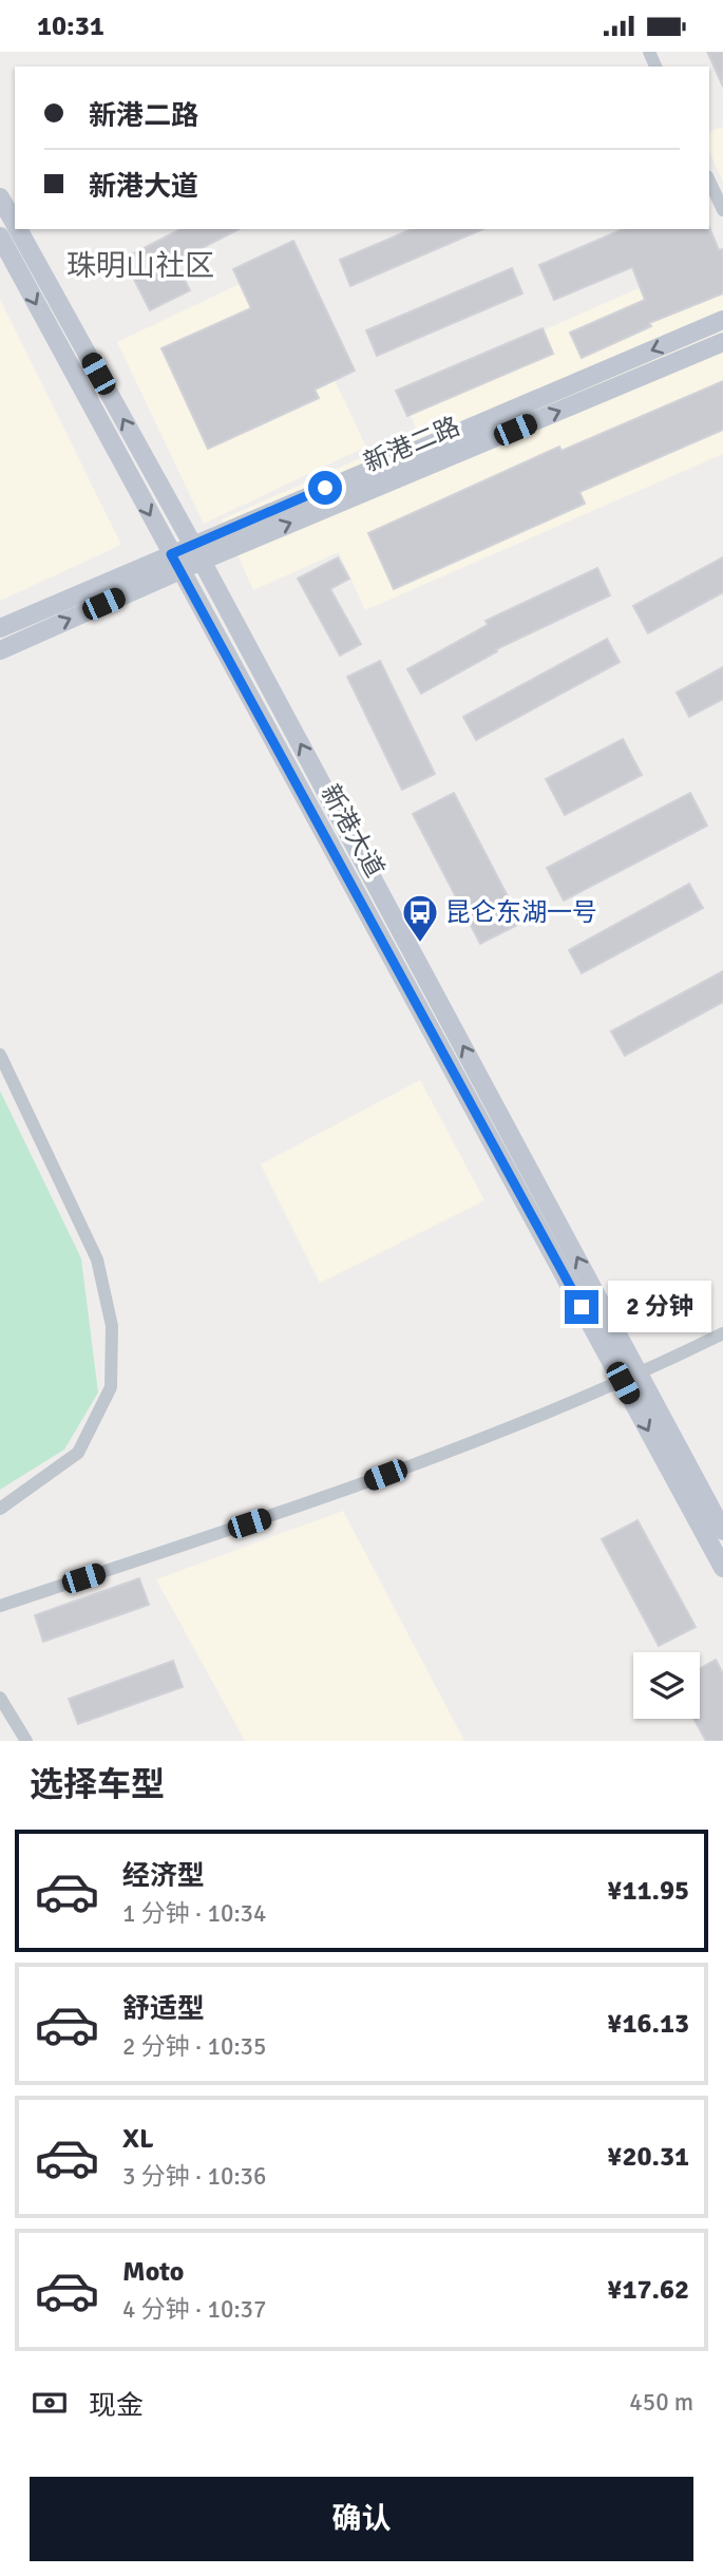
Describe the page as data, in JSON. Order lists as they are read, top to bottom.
{
  "streets": {
    "main road": ["新港二路", "新港大道"]
  },
  "crossings": [
    ["新港二路", "新港大道"]
  ],
  "districts": ["珠明山社区"],
  "places": {
    "bus stop": ["昆仑东湖一号"]
  },
  "page": {
    "status": "10:31",
    "banner": ["新港二路", "新港大道"],
    "bubble": "2 分钟",
    "heading": "选择车型",
    "list": [
      {
        "name": "经济型",
        "note": "1 分钟 · 10:34",
        "value": "¥11.95"
      },
      {
        "name": "舒适型",
        "note": "2 分钟 · 10:35",
        "value": "¥16.13"
      },
      {
        "name": "XL",
        "note": "3 分钟 · 10:36",
        "value": "¥20.31"
      },
      {
        "name": "Moto",
        "note": "4 分钟 · 10:37",
        "value": "¥17.62"
      }
    ],
    "pay": ["现金", "450 m"],
    "buttons": "确认"
  }
}
